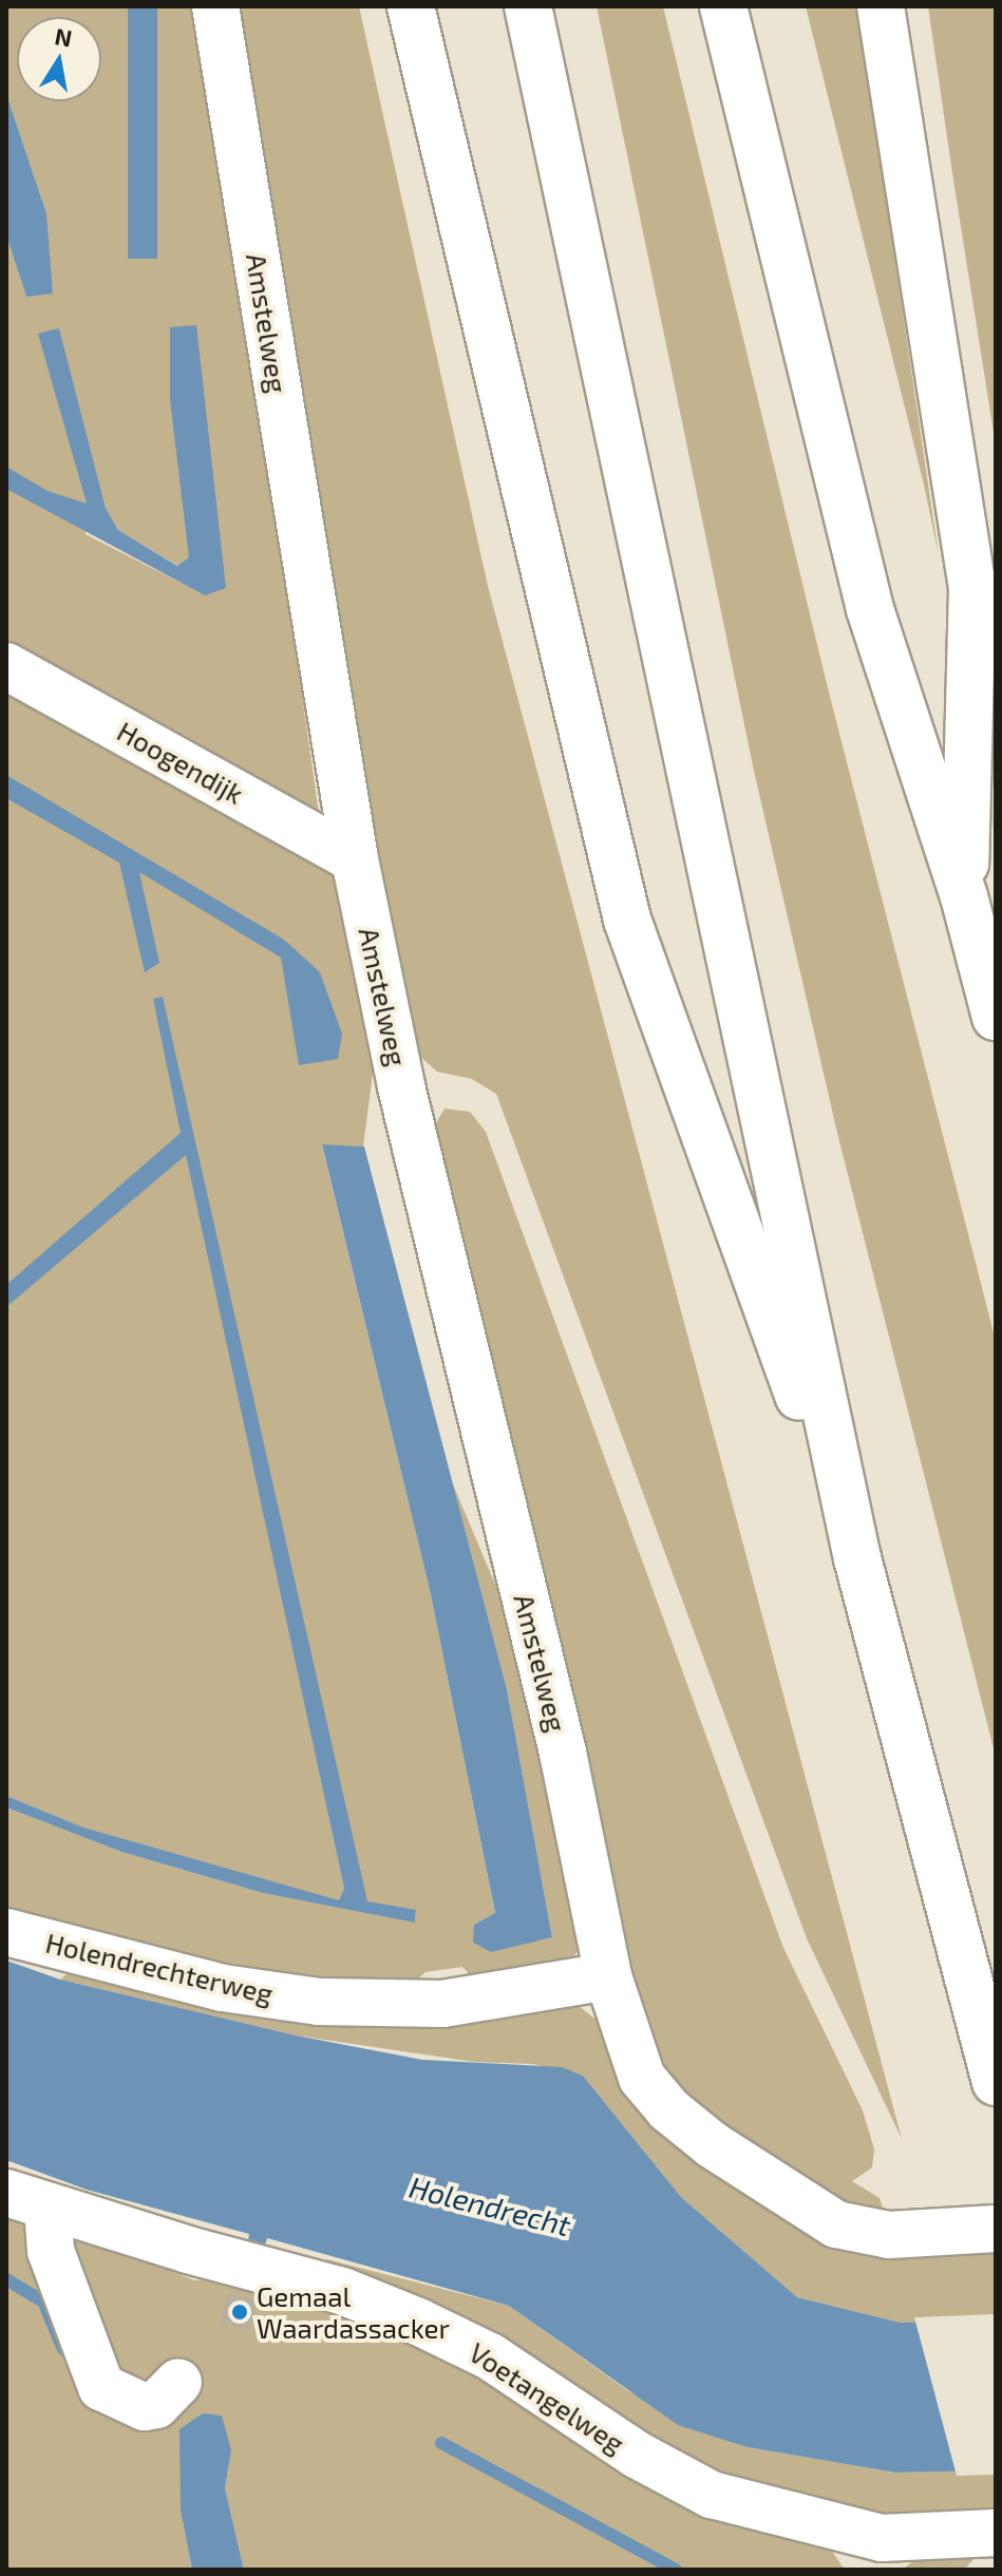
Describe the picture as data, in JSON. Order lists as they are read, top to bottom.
{
  "streets": {
    "main road": [
      "Amstelweg",
      "Hoogendijk",
      "Holendrechterweg",
      "Voetangelweg"
    ]
  },
  "crossings": [
    ["Amstelweg", "Hoogendijk"],
    ["Amstelweg", "Holendrechterweg"]
  ],
  "water": ["Holendrecht"],
  "places": ["Gemaal Waardassacker"],
  "north": "top"
}
